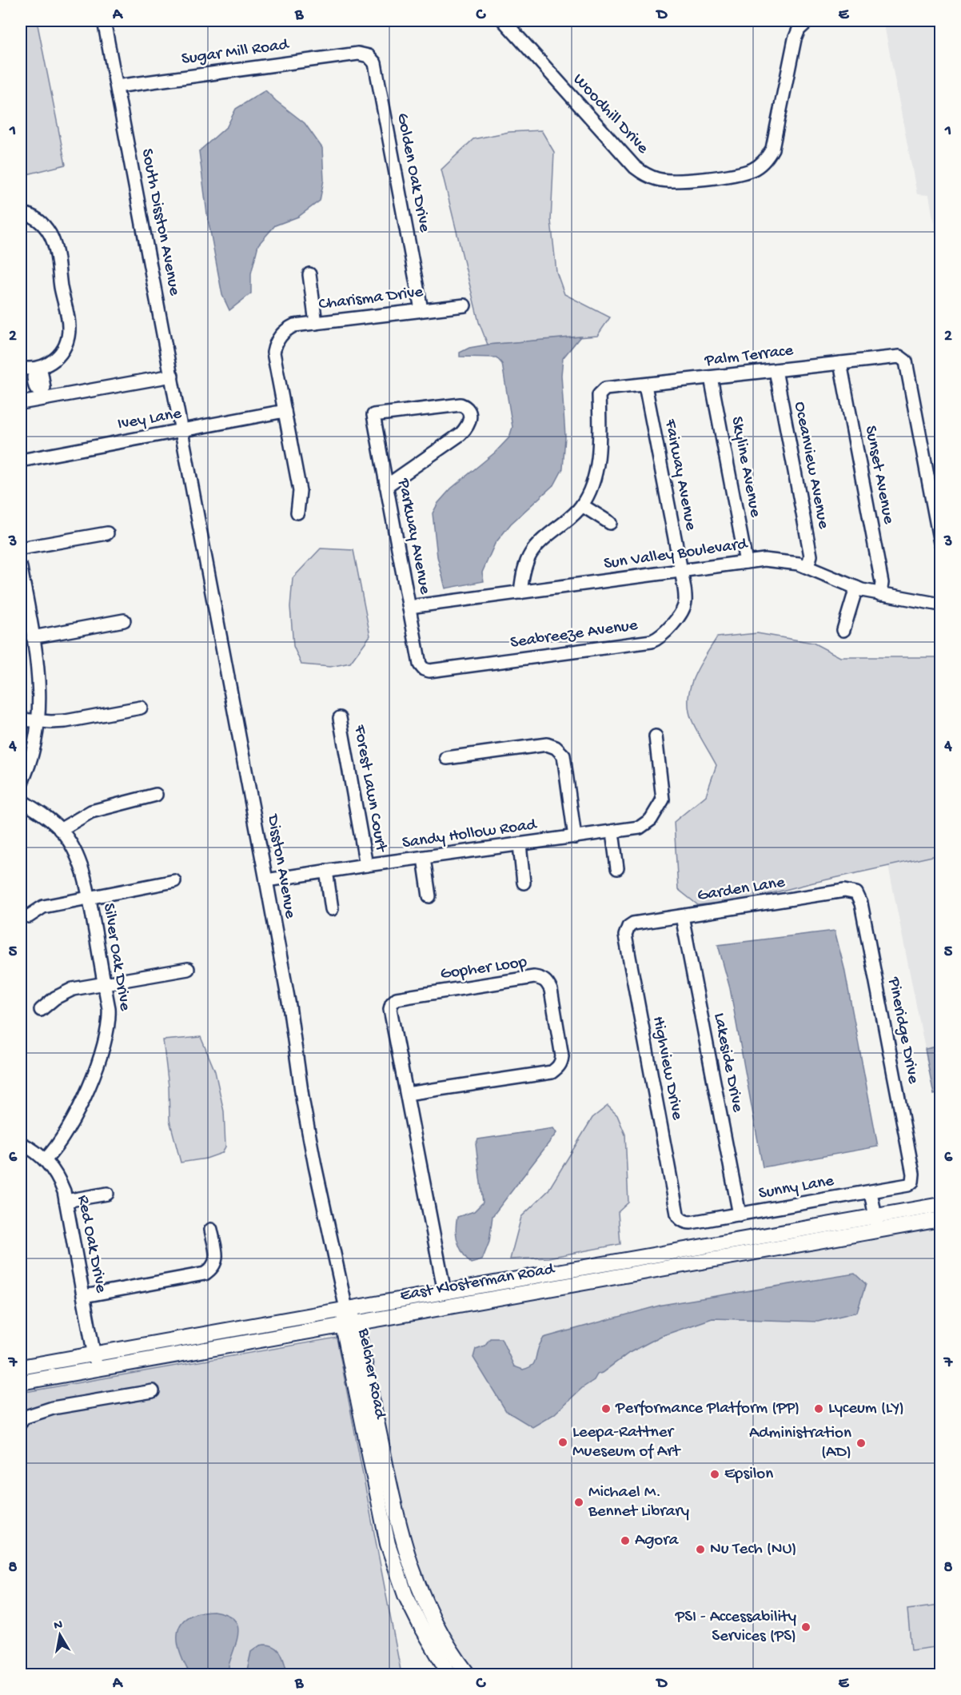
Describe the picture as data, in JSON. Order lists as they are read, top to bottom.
{
  "streets": {
    "main road": ["East Klosterman Road", "Belcher Road"],
    "street": [
      "Sugar Mill Road",
      "Woodhill Drive",
      "Golden Oak Drive",
      "South Disston Avenue",
      "Charisma Drive",
      "Palm Terrace",
      "Ivey Lane",
      "Oceanview Avenue",
      "Skyline Avenue",
      "Fairway Avenue",
      "Sunset Avenue",
      "Parkway Avenue",
      "Sun Valley Boulevard",
      "Seabreeze Avenue",
      "Forest Lawn Court",
      "Sandy Hollow Road",
      "Disston Avenue",
      "Garden Lane",
      "Silver Oak Drive",
      "Gopher Loop",
      "Pineridge Drive",
      "Lakeside Drive",
      "Highview Drive",
      "Sunny Lane",
      "Red Oak Drive"
    ]
  },
  "crossings": [
    ["Sugar Mill Road", "Golden Oak Drive"],
    ["Sugar Mill Road", "South Disston Avenue"],
    ["Golden Oak Drive", "Charisma Drive"],
    ["South Disston Avenue", "Ivey Lane"],
    ["South Disston Avenue", "Disston Avenue"],
    ["Charisma Drive", "Ivey Lane"],
    ["Palm Terrace", "Oceanview Avenue"],
    ["Palm Terrace", "Skyline Avenue"],
    ["Palm Terrace", "Fairway Avenue"],
    ["Palm Terrace", "Sunset Avenue"],
    ["Ivey Lane", "Disston Avenue"],
    ["Oceanview Avenue", "Sun Valley Boulevard"],
    ["Skyline Avenue", "Sun Valley Boulevard"],
    ["Fairway Avenue", "Sun Valley Boulevard"],
    ["Fairway Avenue", "Seabreeze Avenue"],
    ["Sunset Avenue", "Sun Valley Boulevard"],
    ["Parkway Avenue", "Sun Valley Boulevard"],
    ["Parkway Avenue", "Seabreeze Avenue"],
    ["Sun Valley Boulevard", "Seabreeze Avenue"],
    ["Forest Lawn Court", "Sandy Hollow Road"],
    ["Sandy Hollow Road", "Disston Avenue"],
    ["Disston Avenue", "East Klosterman Road"],
    ["Disston Avenue", "Belcher Road"],
    ["Garden Lane", "Pineridge Drive"],
    ["Garden Lane", "Lakeside Drive"],
    ["Garden Lane", "Highview Drive"],
    ["Silver Oak Drive", "Red Oak Drive"],
    ["Gopher Loop", "East Klosterman Road"],
    ["Pineridge Drive", "Sunny Lane"],
    ["Lakeside Drive", "Sunny Lane"],
    ["Highview Drive", "Sunny Lane"],
    ["Red Oak Drive", "East Klosterman Road"],
    ["East Klosterman Road", "Belcher Road"]
  ],
  "places": [
    "Performance Platform (PP)",
    "Lyceum (LY)",
    "Leepa-Rattner Mueseum of Art",
    "Administration (AD)",
    "Epsilon",
    "Michael M. Bennet Library",
    "Agora",
    "Nu Tech (NU)",
    "PSI - Accessability Services (PS)"
  ],
  "north": "top",
  "grid": {
    "columns": [
      "A",
      "B",
      "C",
      "D",
      "E"
    ],
    "rows": [
      "1",
      "2",
      "3",
      "4",
      "5",
      "6",
      "7",
      "8"
    ]
  }
}
